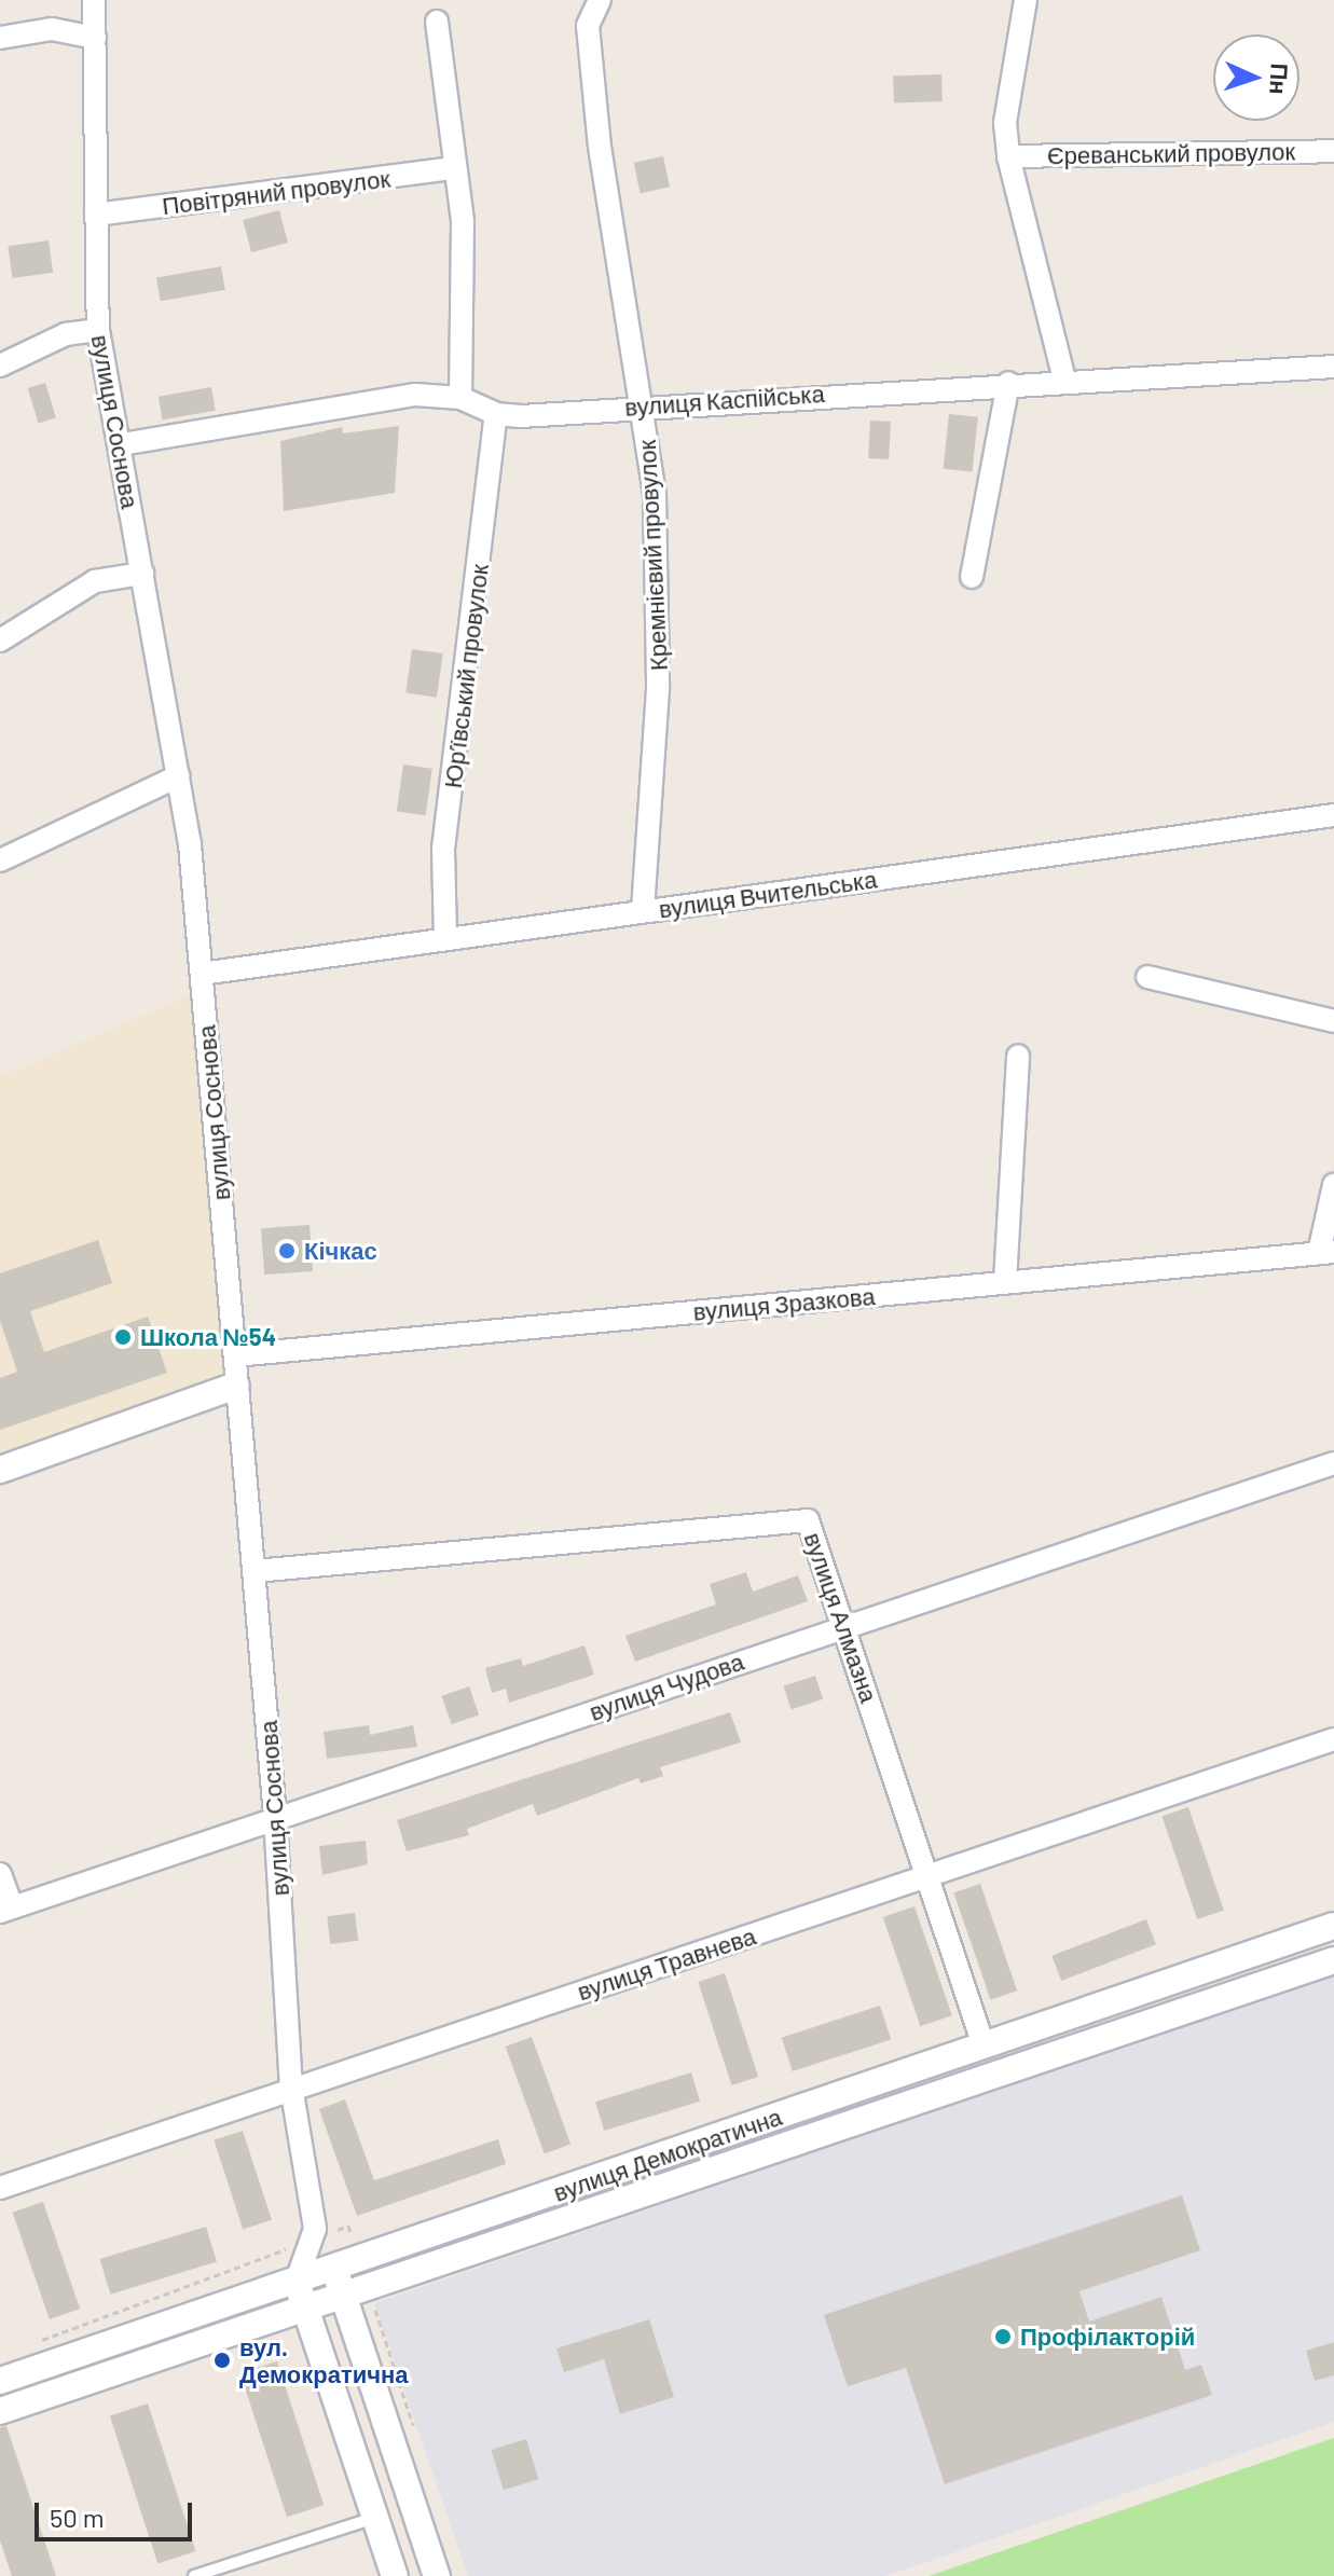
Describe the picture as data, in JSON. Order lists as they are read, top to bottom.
{
  "streets": {
    "street": [
      "Єреванський провулок",
      "Повітряний провулок",
      "вулиця Каспійська",
      "вулиця Соснова",
      "Кремнієвий провулок",
      "Юр’ївський провулок",
      "вулиця Вчительська",
      "вулиця Зразкова",
      "вулиця Алмазна",
      "вулиця Чудова",
      "вулиця Травнева",
      "вулиця Демократична"
    ]
  },
  "crossings": [
    ["Повітряний провулок", "вулиця Соснова"],
    ["вулиця Каспійська", "вулиця Соснова"],
    ["вулиця Каспійська", "Кремнієвий провулок"],
    ["вулиця Каспійська", "Юр’ївський провулок"],
    ["вулиця Соснова", "вулиця Вчительська"],
    ["вулиця Соснова", "вулиця Зразкова"],
    ["вулиця Соснова", "вулиця Алмазна"],
    ["вулиця Соснова", "вулиця Чудова"],
    ["вулиця Соснова", "вулиця Травнева"],
    ["Кремнієвий провулок", "вулиця Вчительська"],
    ["Юр’ївський провулок", "вулиця Вчительська"],
    ["вулиця Алмазна", "вулиця Чудова"],
    ["вулиця Алмазна", "вулиця Травнева"],
    ["вулиця Алмазна", "вулиця Демократична"]
  ],
  "places": [
    "Кічкас",
    "Школа №54",
    "Профілакторій",
    "вул. Демократична"
  ],
  "scale_bar": "50 m",
  "north": "right"
}
